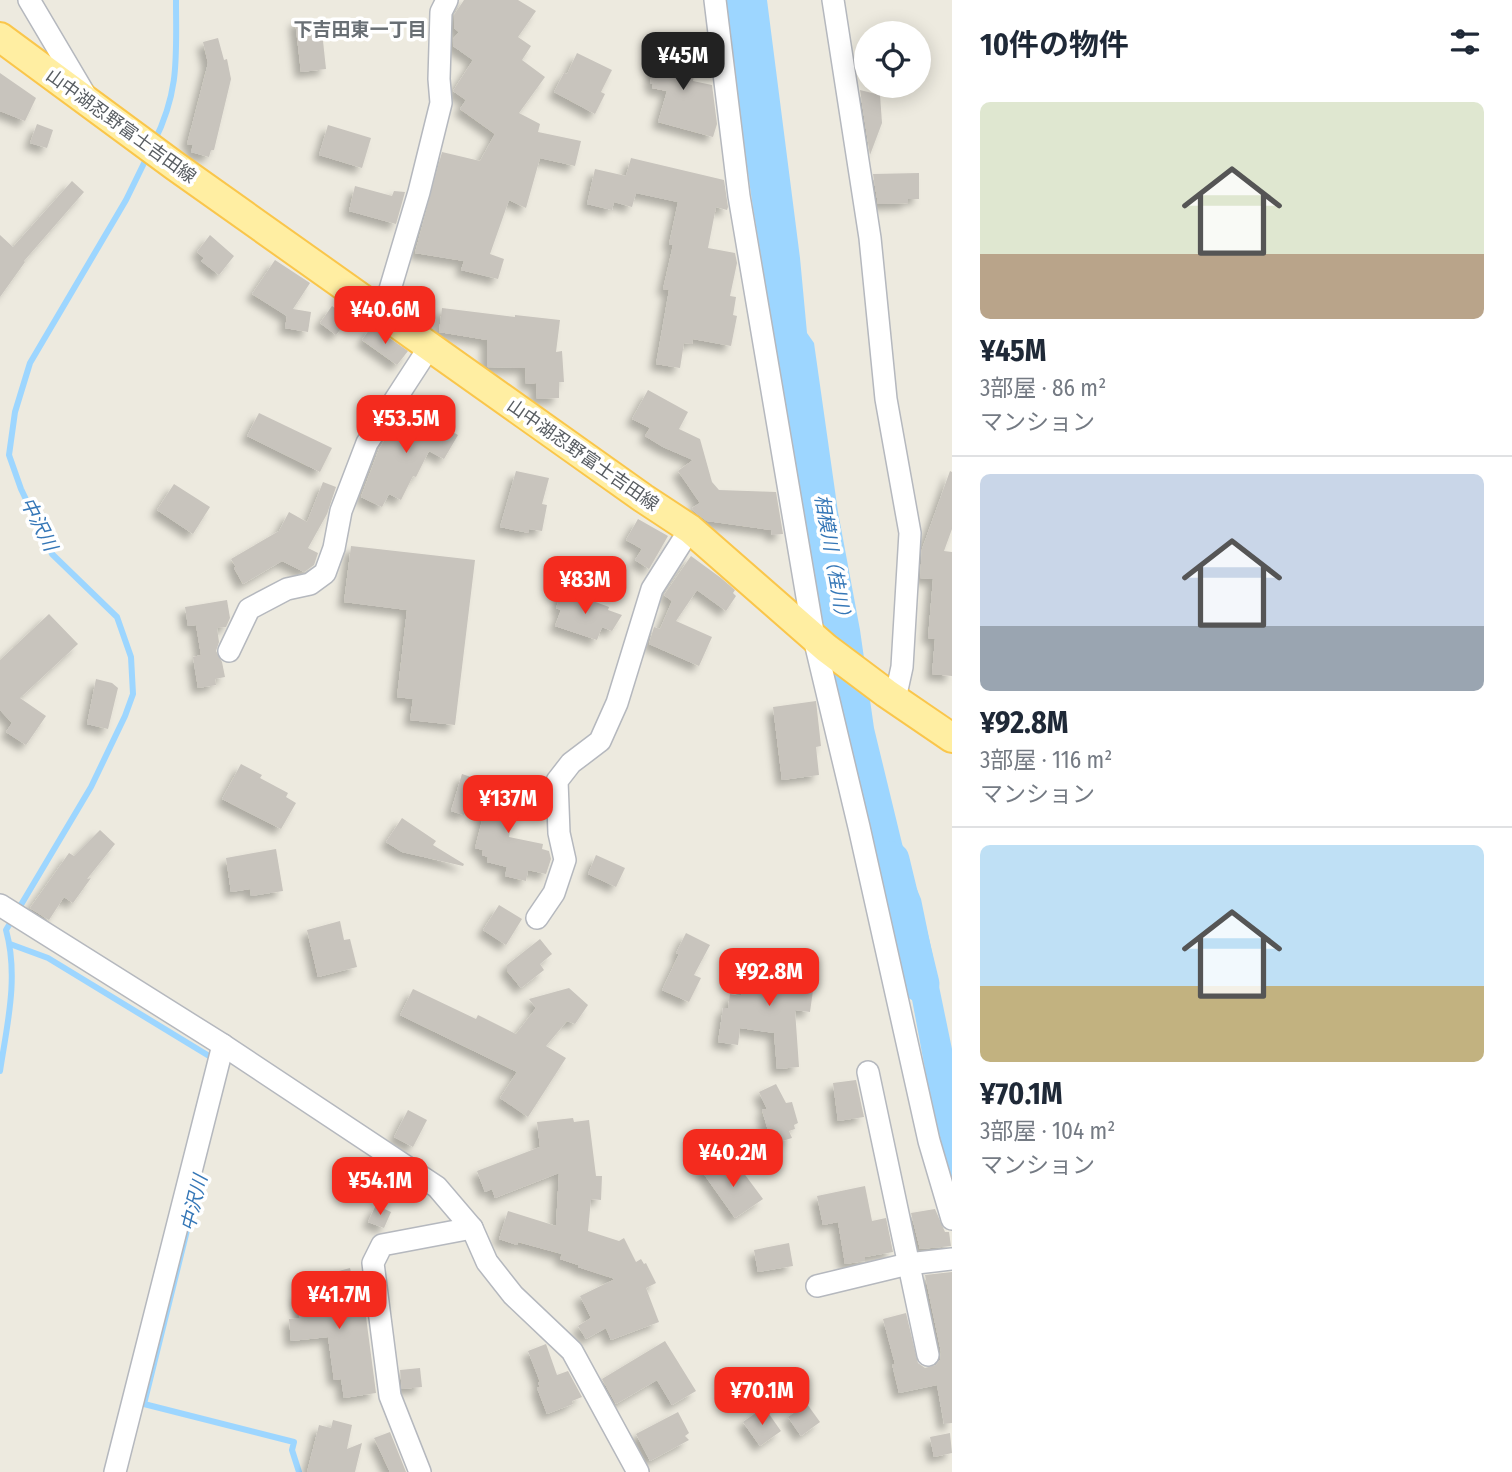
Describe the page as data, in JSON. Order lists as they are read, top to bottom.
{
  "streets": {
    "main road": ["山中湖忍野富士吉田線"]
  },
  "districts": ["下吉田東一丁目"],
  "water": ["中沢川", "相模川（桂川）"],
  "page": {
    "heading": "10件の物件",
    "price": [
      "¥45M",
      "¥40.6M",
      "¥53.5M",
      "¥83M",
      "¥137M",
      "¥92.8M",
      "¥40.2M",
      "¥54.1M",
      "¥41.7M",
      "¥70.1M"
    ],
    "list": [
      {
        "name": "¥45M",
        "note": "3部屋 · 86 m² · マンション"
      },
      {
        "name": "¥92.8M",
        "note": "3部屋 · 116 m² · マンション"
      },
      {
        "name": "¥70.1M",
        "note": "3部屋 · 104 m² · マンション"
      }
    ]
  }
}
